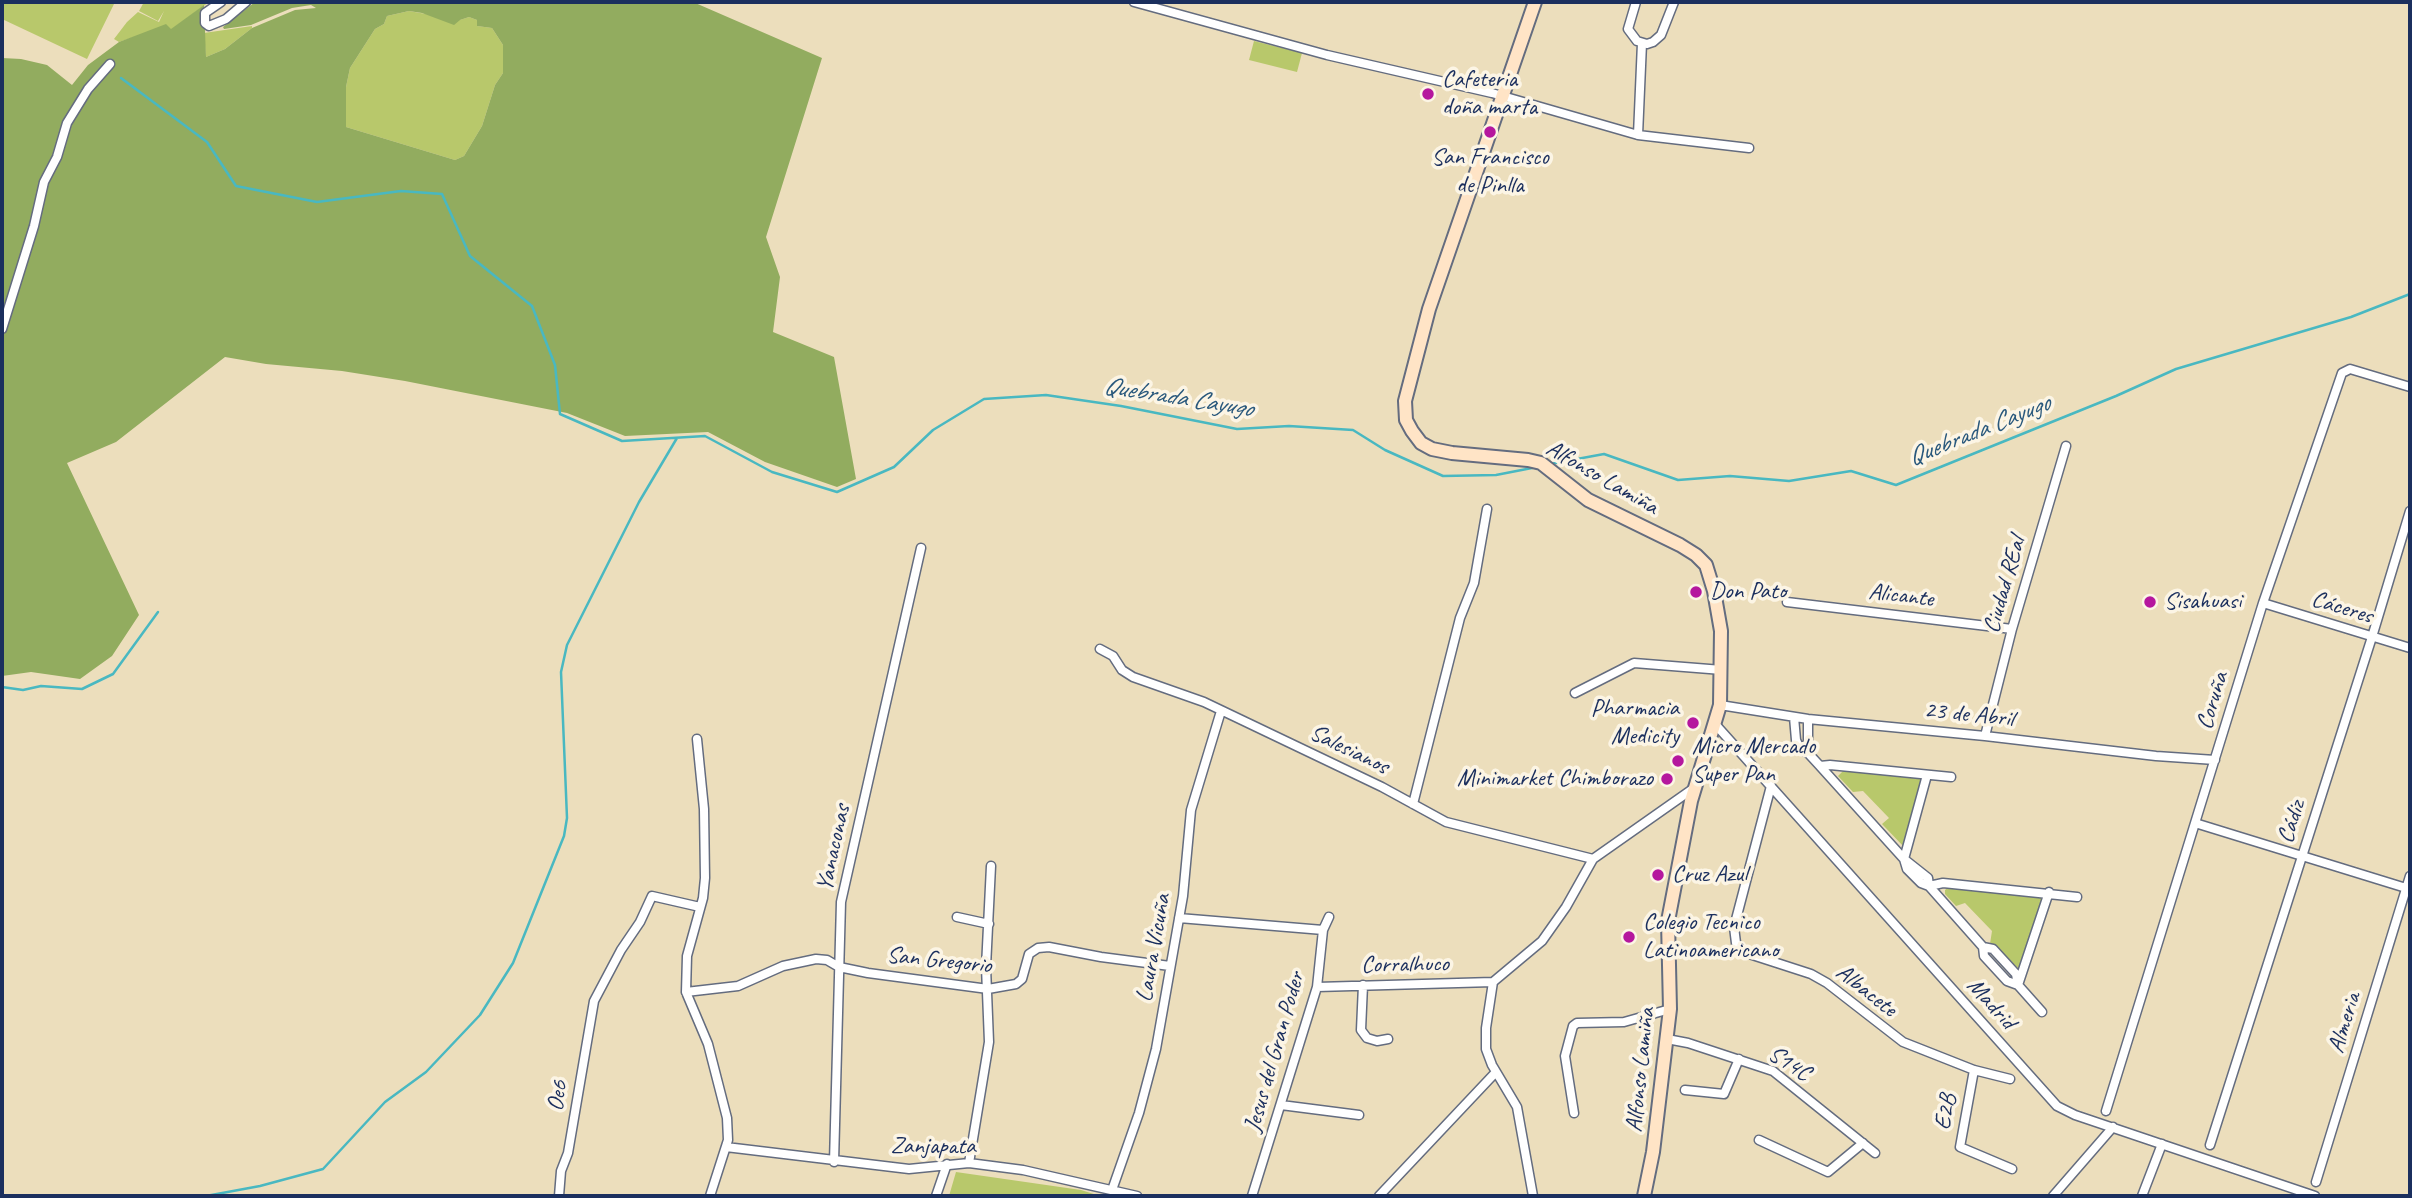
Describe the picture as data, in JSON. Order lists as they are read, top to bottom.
{
  "streets": {
    "street": [
      "Alfonso Lamiña",
      "Ciudad REal",
      "Alicante",
      "Cáceres",
      "Coruña",
      "23 de Abril",
      "Salesianos",
      "Cádiz",
      "Yanaconas",
      "Laura Vicuña",
      "San Gregorio",
      "Corralhuco",
      "Albacete",
      "Madrid",
      "Almeria",
      "Jesus del Gran Poder",
      "S14C",
      "Oe6",
      "E2B",
      "Zanjapata"
    ]
  },
  "crossings": [
    ["Alfonso Lamiña", "23 de Abril"],
    ["Alfonso Lamiña", "Madrid"],
    ["Alfonso Lamiña", "S14C"],
    ["Ciudad REal", "Alicante"],
    ["Ciudad REal", "23 de Abril"],
    ["Cáceres", "Coruña"],
    ["Cáceres", "Cádiz"],
    ["Coruña", "23 de Abril"],
    ["Salesianos", "Laura Vicuña"],
    ["Yanaconas", "San Gregorio"],
    ["Yanaconas", "Zanjapata"],
    ["Laura Vicuña", "San Gregorio"],
    ["Laura Vicuña", "Zanjapata"],
    ["Corralhuco", "Jesus del Gran Poder"],
    ["Albacete", "Madrid"],
    ["Albacete", "E2B"]
  ],
  "water": ["Quebrada Cayugo"],
  "places": [
    "Cafeteria doña marta",
    "San Francisco de Pinlla",
    "Don Pato",
    "Sisahuasi",
    "Pharmacia Medicity",
    "Micro Mercado Super Pan",
    "Minimarket Chimborazo",
    "Cruz Azul",
    "Colegio Tecnico Latinoamericano"
  ]
}
